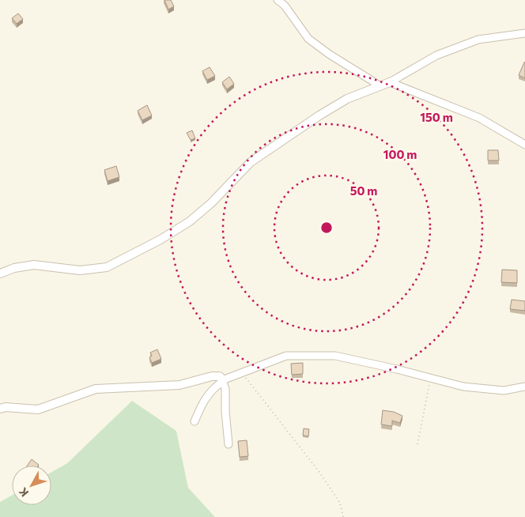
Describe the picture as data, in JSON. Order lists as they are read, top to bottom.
{
  "north": "bottom left",
  "rings": ["150 m", "100 m", "50 m"]
}
